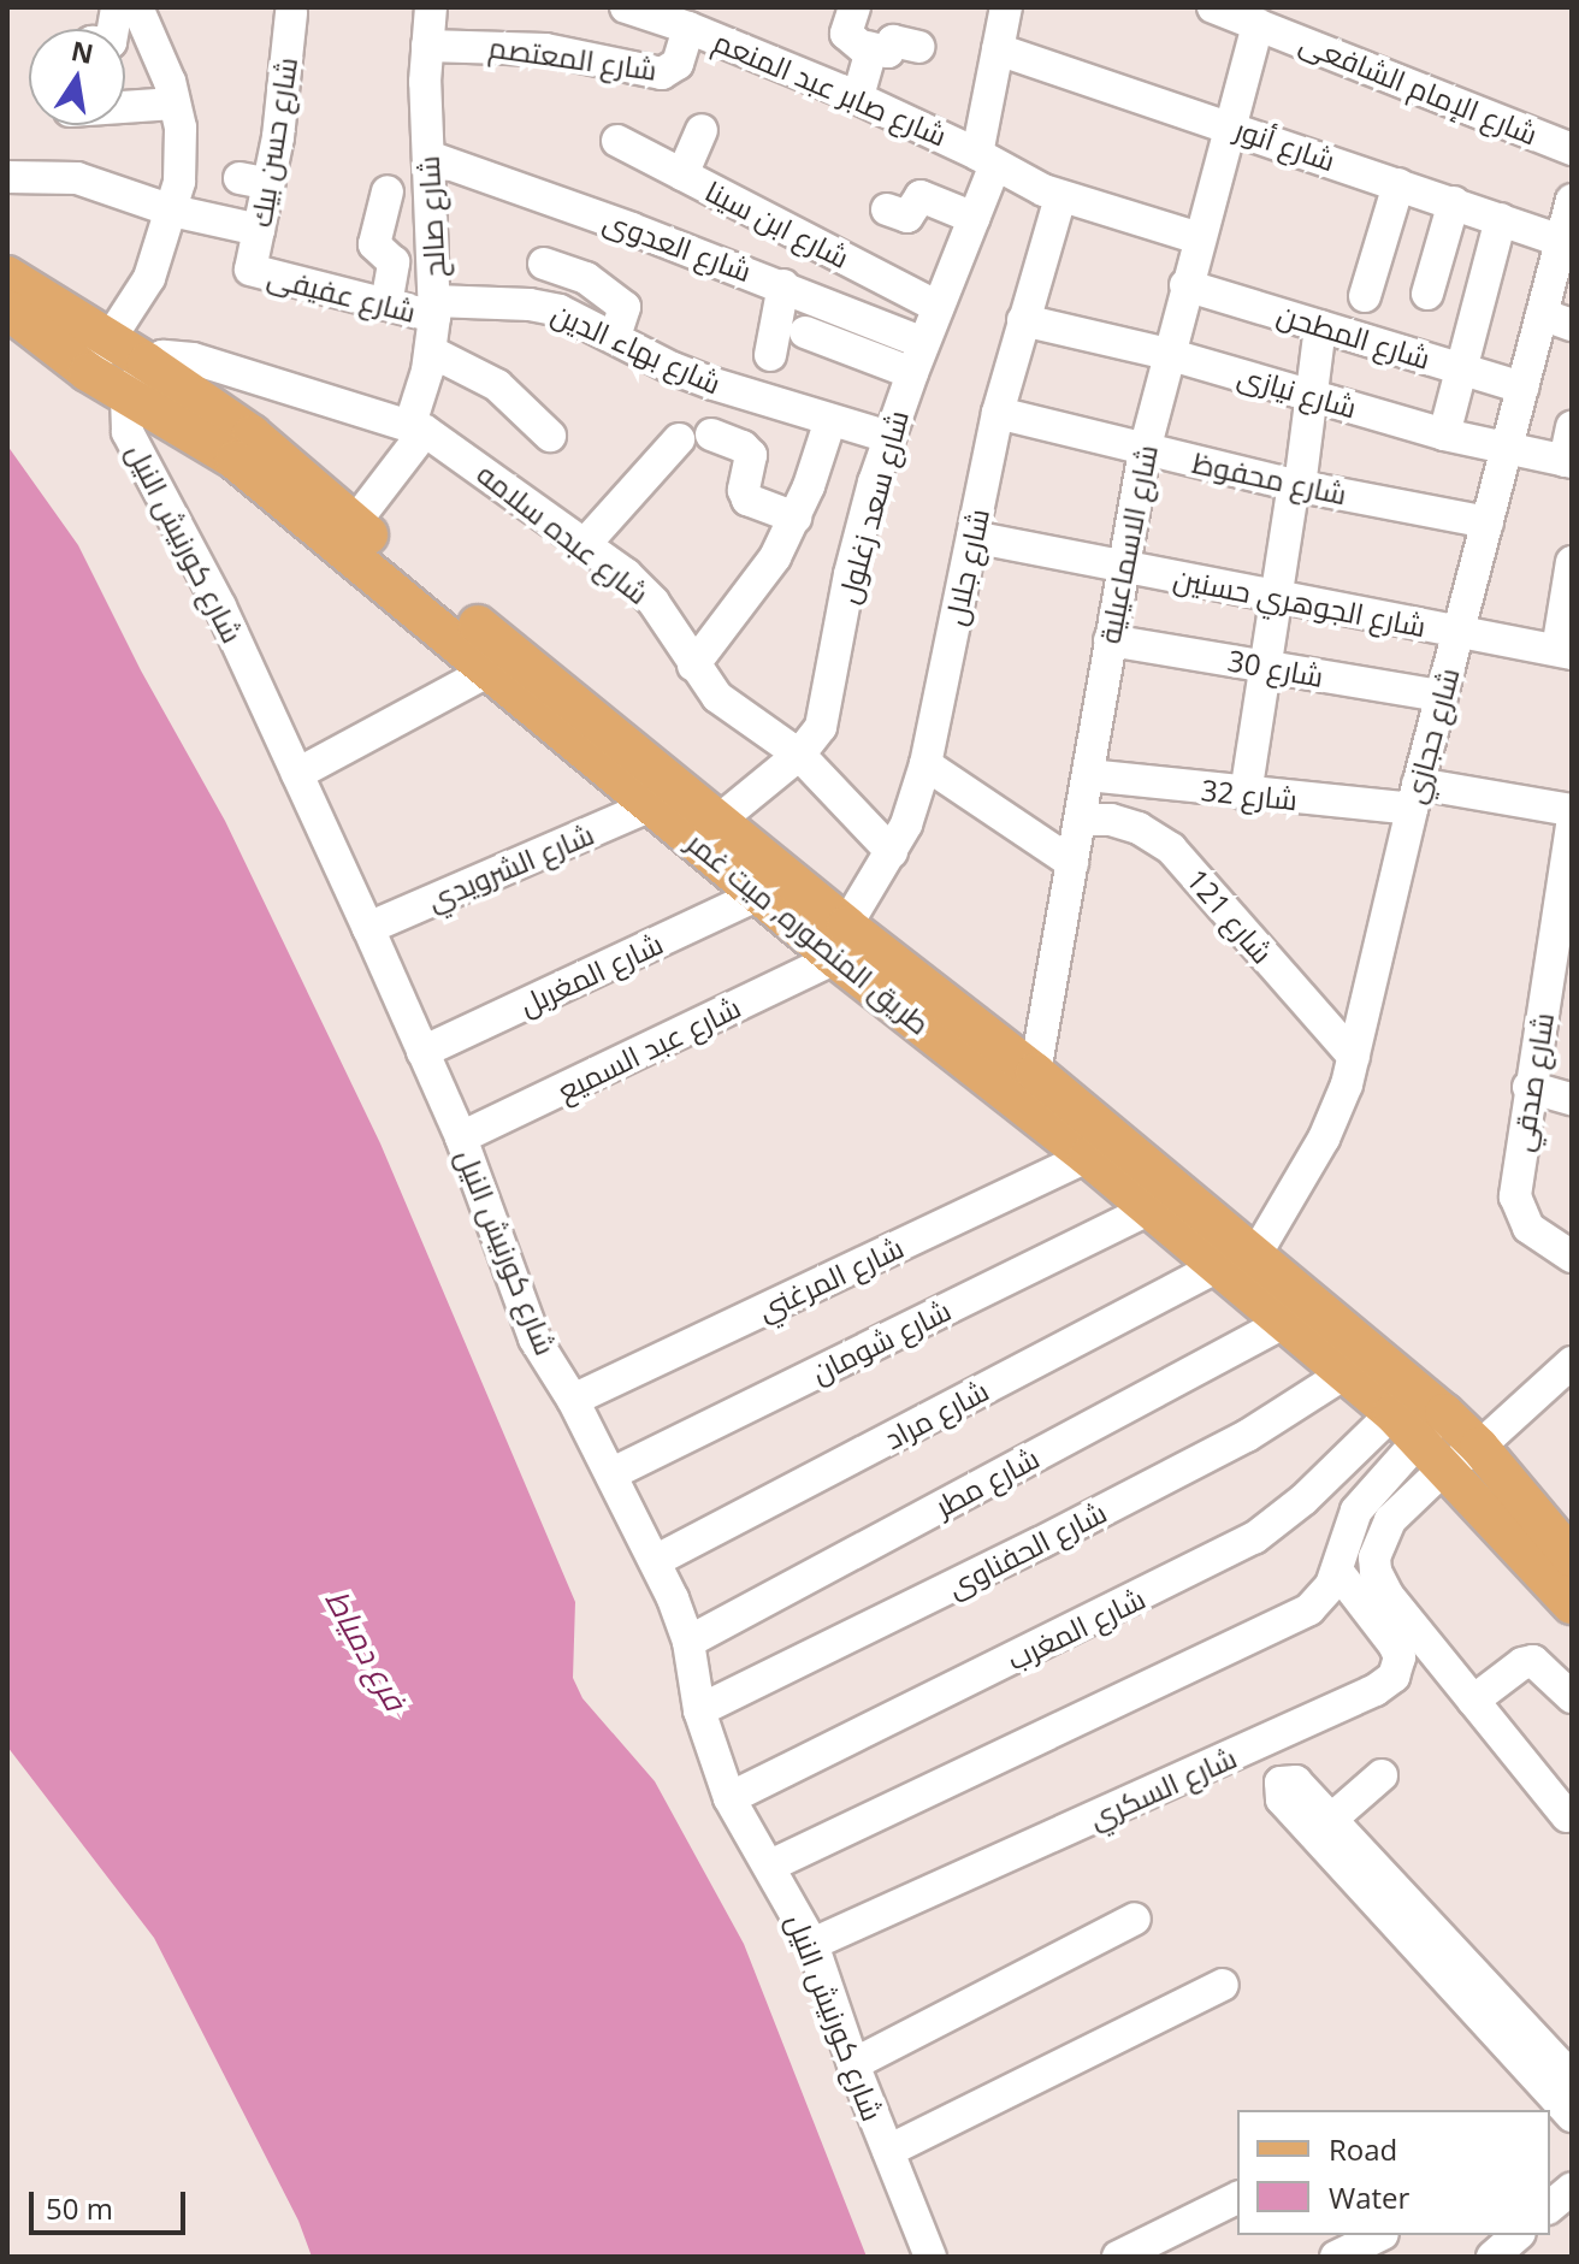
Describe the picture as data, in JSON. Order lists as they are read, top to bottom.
{
  "streets": {
    "main road": ["طريق المنصوره, ميت غمر"],
    "street": [
      "شارع المعتصم",
      "شارع صابر عبد المنعم",
      "شارع الإمام الشافعى",
      "شارع حسن بيك",
      "شارع أنور",
      "شارع صالح",
      "شارع ابن سينا",
      "شارع العدوى",
      "شارع عفيفى",
      "شارع المطحن",
      "شارع بهاء الدين",
      "شارع نيازى",
      "شارع محفوظ",
      "شارع سعد زغلول",
      "شارع عبده سلامه",
      "شارع كورنيش النيل",
      "شارع الاسماعيلية",
      "شارع جلال",
      "شارع الجوهري حسنين",
      "شارع 30",
      "شارع حجازي",
      "شارع 32",
      "شارع الشرويدي",
      "شارع 121",
      "شارع المغربل",
      "شارع عبد السميع",
      "شارع صدقي",
      "شارع المرغني",
      "شارع شومان",
      "شارع مراد",
      "شارع مطر",
      "شارع الحفناوى",
      "شارع المغرب",
      "شارع السكري"
    ]
  },
  "crossings": [
    ["شارع المعتصم", "شارع صابر عبد المنعم"],
    ["شارع المعتصم", "شارع صالح"],
    ["شارع صابر عبد المنعم", "شارع سعد زغلول"],
    ["شارع صابر عبد المنعم", "شارع الاسماعيلية"],
    ["شارع صابر عبد المنعم", "شارع جلال"],
    ["شارع الإمام الشافعى", "شارع الاسماعيلية"],
    ["شارع حسن بيك", "شارع عفيفى"],
    ["شارع أنور", "شارع سعد زغلول"],
    ["شارع أنور", "شارع الاسماعيلية"],
    ["شارع أنور", "شارع حجازي"],
    ["شارع صالح", "شارع العدوى"],
    ["شارع صالح", "شارع عفيفى"],
    ["شارع صالح", "شارع بهاء الدين"],
    ["شارع صالح", "شارع عبده سلامه"],
    ["شارع صالح", "طريق المنصوره, ميت غمر"],
    ["شارع ابن سينا", "شارع سعد زغلول"],
    ["شارع العدوى", "شارع سعد زغلول"],
    ["شارع عفيفى", "شارع بهاء الدين"],
    ["شارع المطحن", "شارع الاسماعيلية"],
    ["شارع المطحن", "شارع حجازي"],
    ["شارع بهاء الدين", "شارع سعد زغلول"],
    ["شارع نيازى", "شارع الاسماعيلية"],
    ["شارع نيازى", "شارع جلال"],
    ["شارع نيازى", "شارع حجازي"],
    ["شارع محفوظ", "شارع الاسماعيلية"],
    ["شارع محفوظ", "شارع جلال"],
    ["شارع محفوظ", "شارع حجازي"],
    ["شارع سعد زغلول", "شارع عبده سلامه"],
    ["شارع سعد زغلول", "طريق المنصوره, ميت غمر"],
    ["شارع عبده سلامه", "شارع جلال"],
    ["شارع عبده سلامه", "طريق المنصوره, ميت غمر"],
    ["شارع كورنيش النيل", "شارع الشرويدي"],
    ["شارع كورنيش النيل", "طريق المنصوره, ميت غمر"],
    ["شارع كورنيش النيل", "شارع المغربل"],
    ["شارع كورنيش النيل", "شارع عبد السميع"],
    ["شارع كورنيش النيل", "شارع المرغني"],
    ["شارع كورنيش النيل", "شارع شومان"],
    ["شارع كورنيش النيل", "شارع مراد"],
    ["شارع كورنيش النيل", "شارع مطر"],
    ["شارع كورنيش النيل", "شارع الحفناوى"],
    ["شارع كورنيش النيل", "شارع المغرب"],
    ["شارع كورنيش النيل", "شارع السكري"],
    ["شارع الاسماعيلية", "شارع الجوهري حسنين"],
    ["شارع الاسماعيلية", "شارع 30"],
    ["شارع الاسماعيلية", "شارع 32"],
    ["شارع الاسماعيلية", "شارع 121"],
    ["شارع الاسماعيلية", "طريق المنصوره, ميت غمر"],
    ["شارع جلال", "شارع الجوهري حسنين"],
    ["شارع جلال", "طريق المنصوره, ميت غمر"],
    ["شارع جلال", "شارع عبد السميع"],
    ["شارع الجوهري حسنين", "شارع حجازي"],
    ["شارع 30", "شارع حجازي"],
    ["شارع حجازي", "شارع 32"],
    ["شارع حجازي", "شارع 121"],
    ["شارع حجازي", "طريق المنصوره, ميت غمر"],
    ["شارع الشرويدي", "طريق المنصوره, ميت غمر"],
    ["طريق المنصوره, ميت غمر", "شارع المغربل"],
    ["طريق المنصوره, ميت غمر", "شارع عبد السميع"],
    ["طريق المنصوره, ميت غمر", "شارع المرغني"],
    ["طريق المنصوره, ميت غمر", "شارع شومان"],
    ["طريق المنصوره, ميت غمر", "شارع مراد"],
    ["طريق المنصوره, ميت غمر", "شارع مطر"],
    ["طريق المنصوره, ميت غمر", "شارع الحفناوى"],
    ["طريق المنصوره, ميت غمر", "شارع المغرب"]
  ],
  "water": ["فرع دمياط"],
  "legend": ["Road", "Water"],
  "scale_bar": "50 m",
  "north": "top"
}
